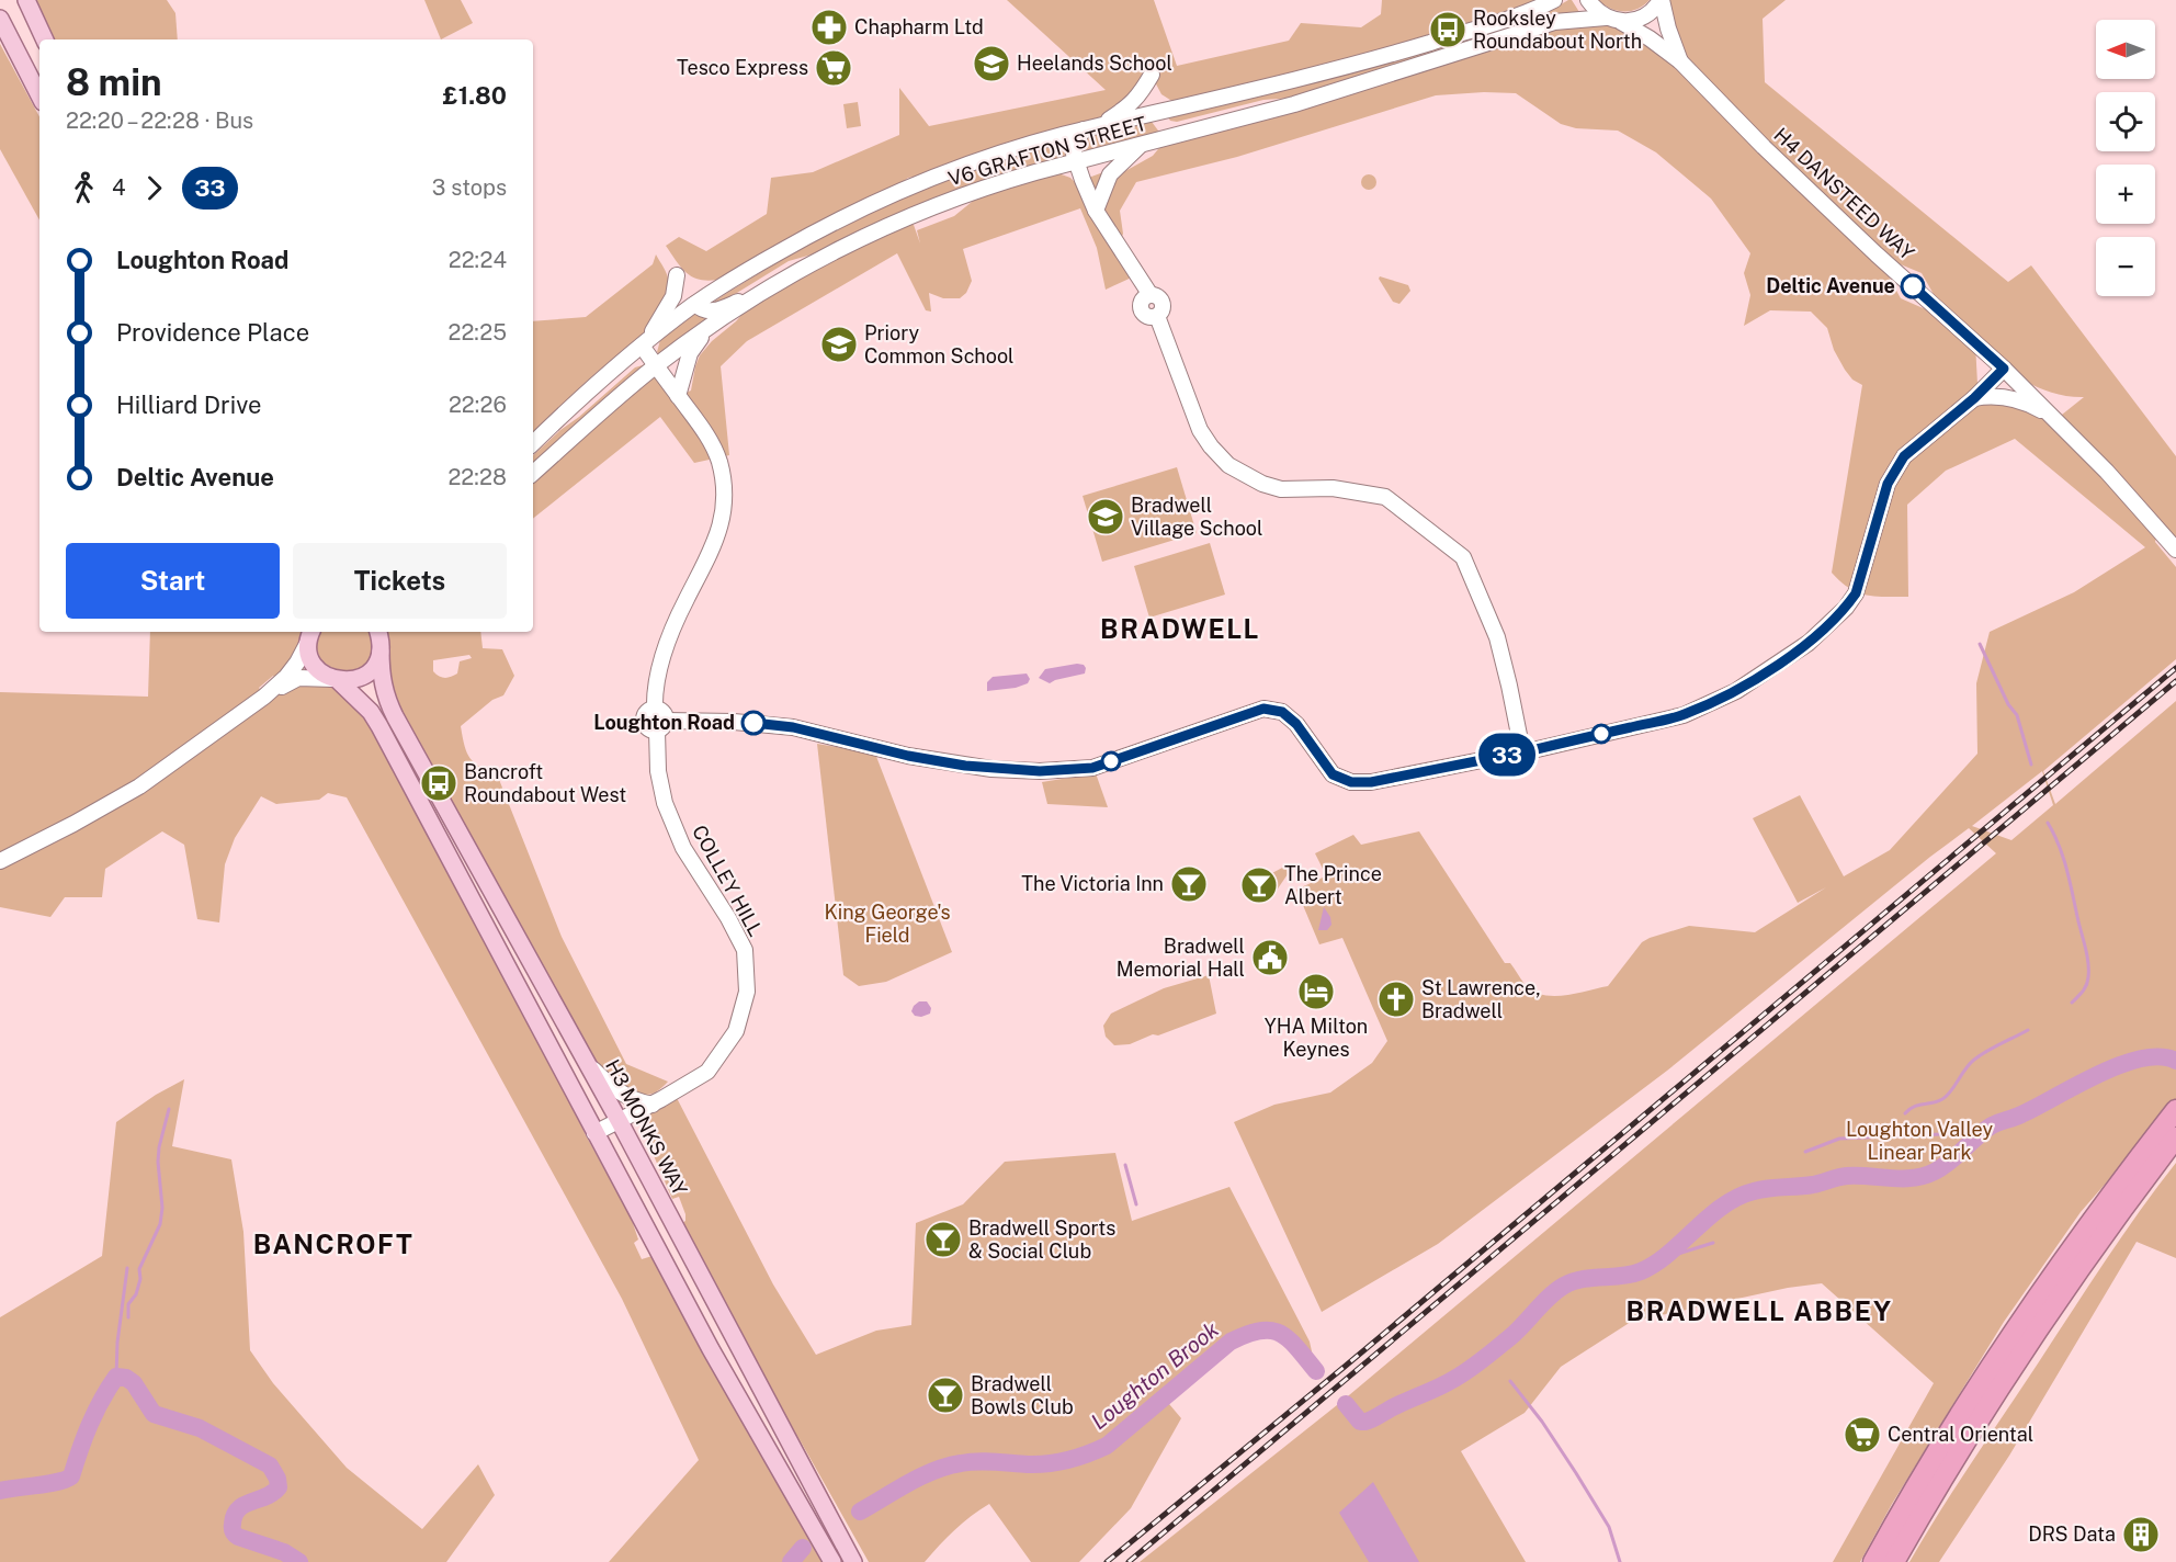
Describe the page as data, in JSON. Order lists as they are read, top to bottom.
{
  "streets": {
    "main road": ["H3 MONKS WAY"],
    "street": ["V6 GRAFTON STREET", "H4 DANSTEED WAY", "COLLEY HILL"]
  },
  "crossings": [
    ["V6 GRAFTON STREET", "H4 DANSTEED WAY"],
    ["COLLEY HILL", "H3 MONKS WAY"]
  ],
  "districts": ["BRADWELL", "BANCROFT", "BRADWELL ABBEY"],
  "water": ["Loughton Brook"],
  "parks": ["King George's Field", "Loughton Valley Linear Park"],
  "places": {
    "pharmacy": ["Chapharm Ltd"],
    "bus stop": ["Rooksley Roundabout North", "Bancroft Roundabout West"],
    "school or university": ["Heelands School", "Priory Common School", "Bradwell Village School"],
    "supermarket": ["Tesco Express", "Central Oriental"],
    "other": ["Deltic Avenue", "Loughton Road"],
    "bar": [
      "The Victoria Inn",
      "The Prince Albert",
      "Bradwell Sports & Social Club",
      "Bradwell Bowls Club"
    ],
    "public building": ["Bradwell Memorial Hall"],
    "hotel": ["YHA Milton Keynes"],
    "church": ["St Lawrence, Bradwell"],
    "building": ["DRS Data"]
  },
  "lines": ["bus line 33"],
  "north": "left",
  "page": {
    "on_map": "33",
    "map_buttons": ["+", "−"],
    "heading": ["8 min", "22:20 – 22:28 · Bus", "£1.80"],
    "legs": ["4", "33", "3 stops"],
    "list": [
      {
        "name": "Loughton Road",
        "value": "22:24"
      },
      {
        "name": "Providence Place",
        "value": "22:25"
      },
      {
        "name": "Hilliard Drive",
        "value": "22:26"
      },
      {
        "name": "Deltic Avenue",
        "value": "22:28"
      }
    ],
    "buttons": ["Start", "Tickets"]
  }
}
